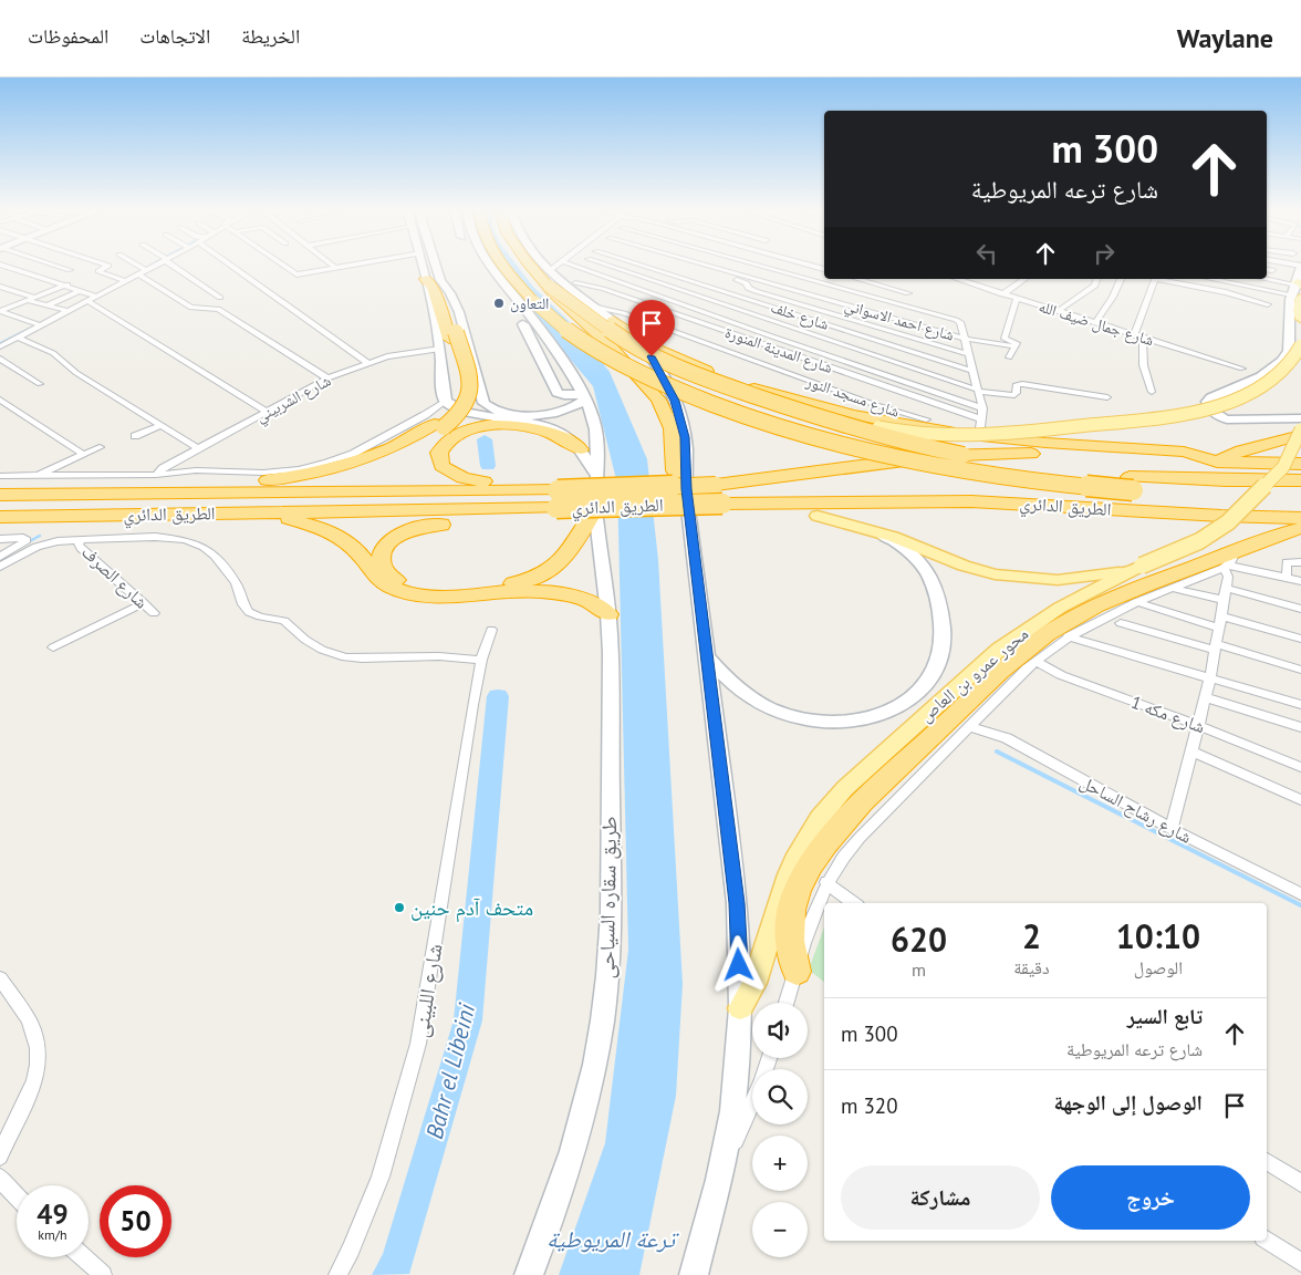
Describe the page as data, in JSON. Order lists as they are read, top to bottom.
{
  "streets": {
    "highway": ["الطريق الدائري"],
    "main road": ["محور عمرو بن العاص", "طريق سقاره السياحى"],
    "street": [
      "شارع خلف",
      "شارع احمد الاسواني",
      "شارع جمال ضيف الله",
      "شارع المدينة المنورة",
      "شارع مسجد النور",
      "شارع الشربيني",
      "شارع الصرف",
      "شارع مكه 1",
      "شارع رشاح الساحل",
      "شارع اللبينى"
    ]
  },
  "water": ["Bahr el Libeini", "ترعة المريوطية"],
  "places": ["التعاون", "متحف آدم حنين"],
  "page": {
    "header": "Waylane",
    "nav": ["الخريطة", "الاتجاهات", "المحفوظات"],
    "turn": ["300 m", "شارع ترعه المريوطية"],
    "eta": [
      "10:10",
      "الوصول",
      "2",
      "دقيقة",
      "620",
      "m"
    ],
    "list": [
      {
        "name": "تابع السير",
        "note": "شارع ترعه المريوطية",
        "value": "300 m"
      },
      {
        "name": "الوصول إلى الوجهة",
        "value": "320 m"
      }
    ],
    "map_buttons": ["+", "−"],
    "buttons": ["خروج", "مشاركة"],
    "speed": "49 km/h",
    "limit": "50"
  }
}
